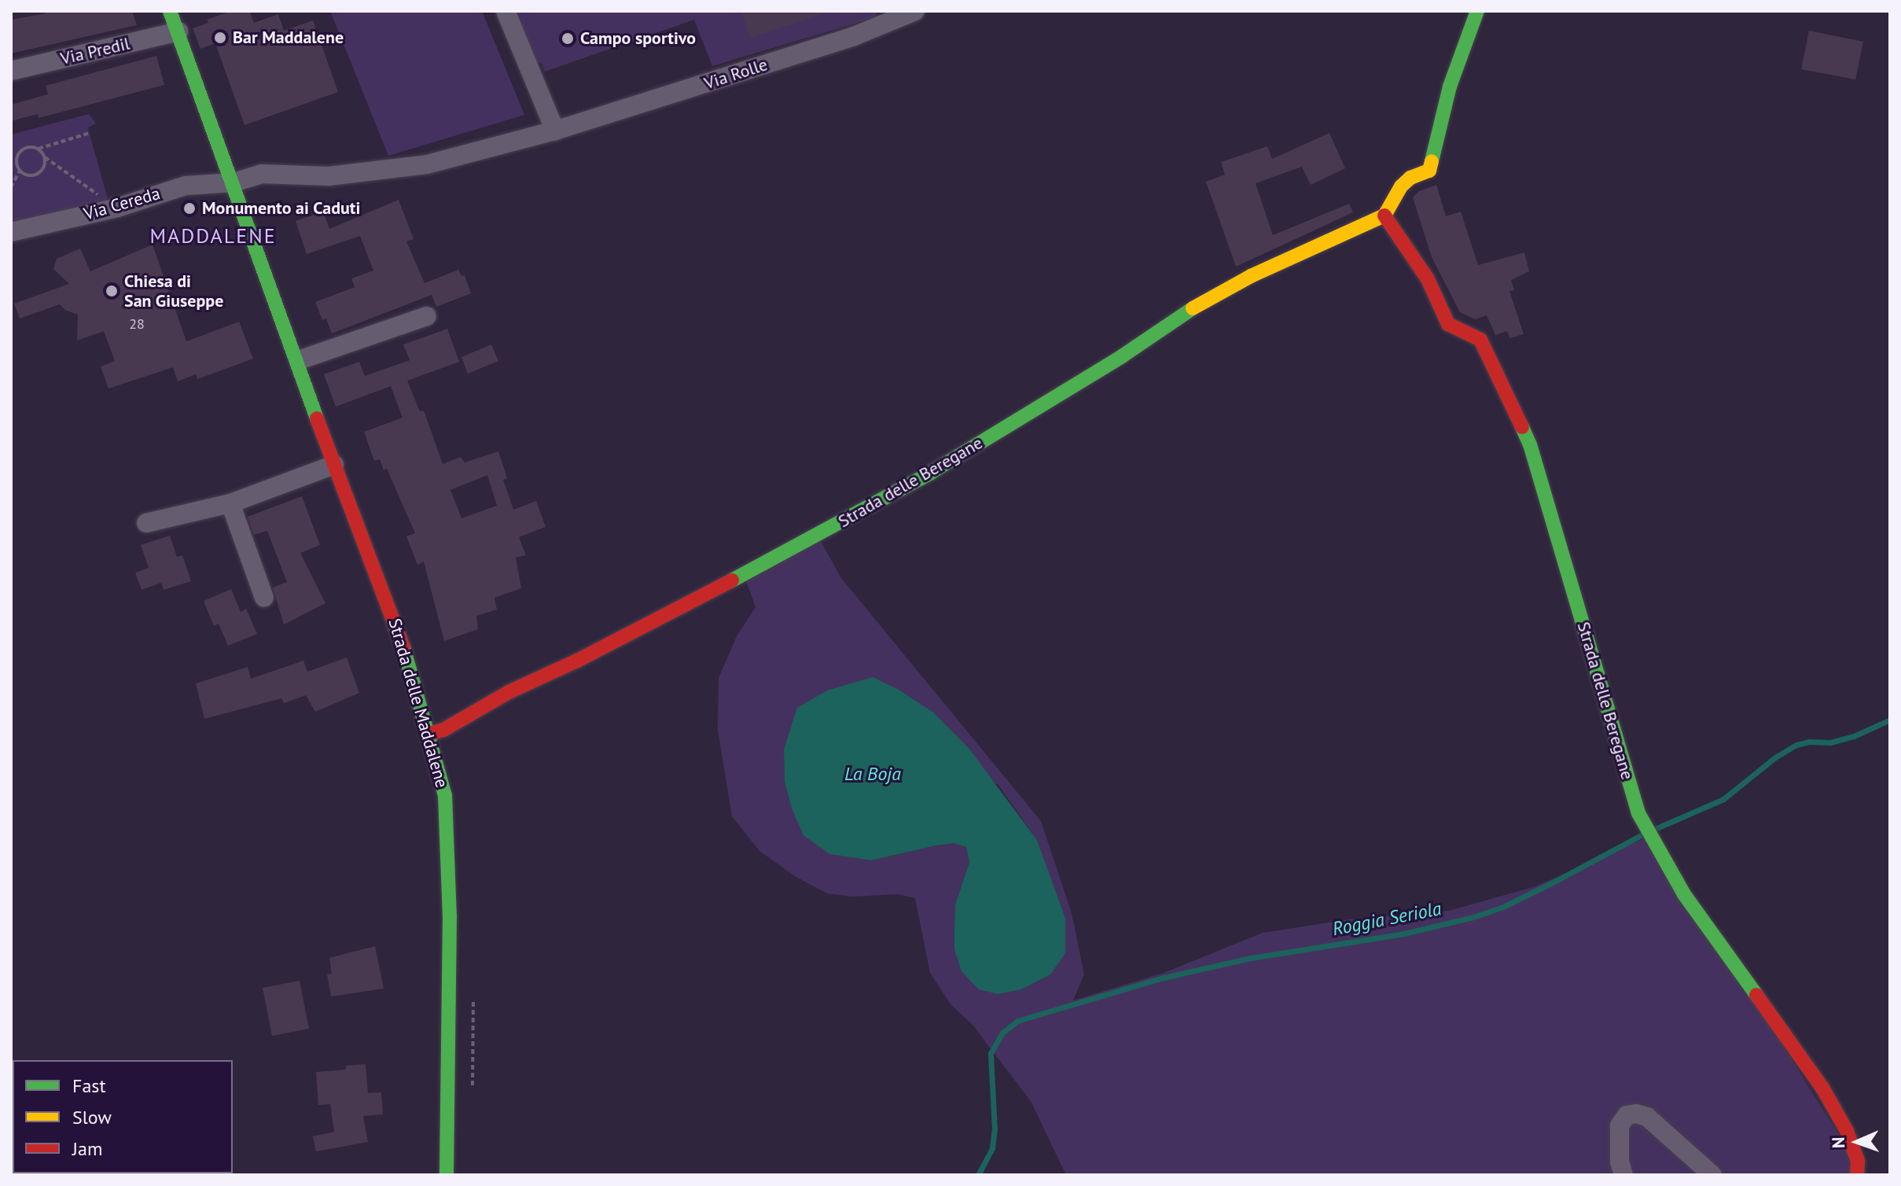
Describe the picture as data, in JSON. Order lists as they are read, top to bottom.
{
  "streets": {
    "street": [
      "Via Predil",
      "Via Rolle",
      "Via Cereda",
      "Strada delle Beregane",
      "Strada delle Maddalene"
    ]
  },
  "crossings": [
    ["Via Predil", "Strada delle Maddalene"],
    ["Via Rolle", "Via Cereda"],
    ["Via Rolle", "Strada delle Maddalene"],
    ["Via Cereda", "Strada delle Maddalene"],
    ["Strada delle Beregane", "Strada delle Maddalene"]
  ],
  "districts": ["MADDALENE"],
  "water": ["La Boja", "Roggia Seriola"],
  "places": [
    "Bar Maddalene",
    "Campo sportivo",
    "Monumento ai Caduti",
    "Chiesa di San Giuseppe"
  ],
  "house_numbers": ["28"],
  "legend": ["Fast", "Slow", "Jam"],
  "north": "left"
}
